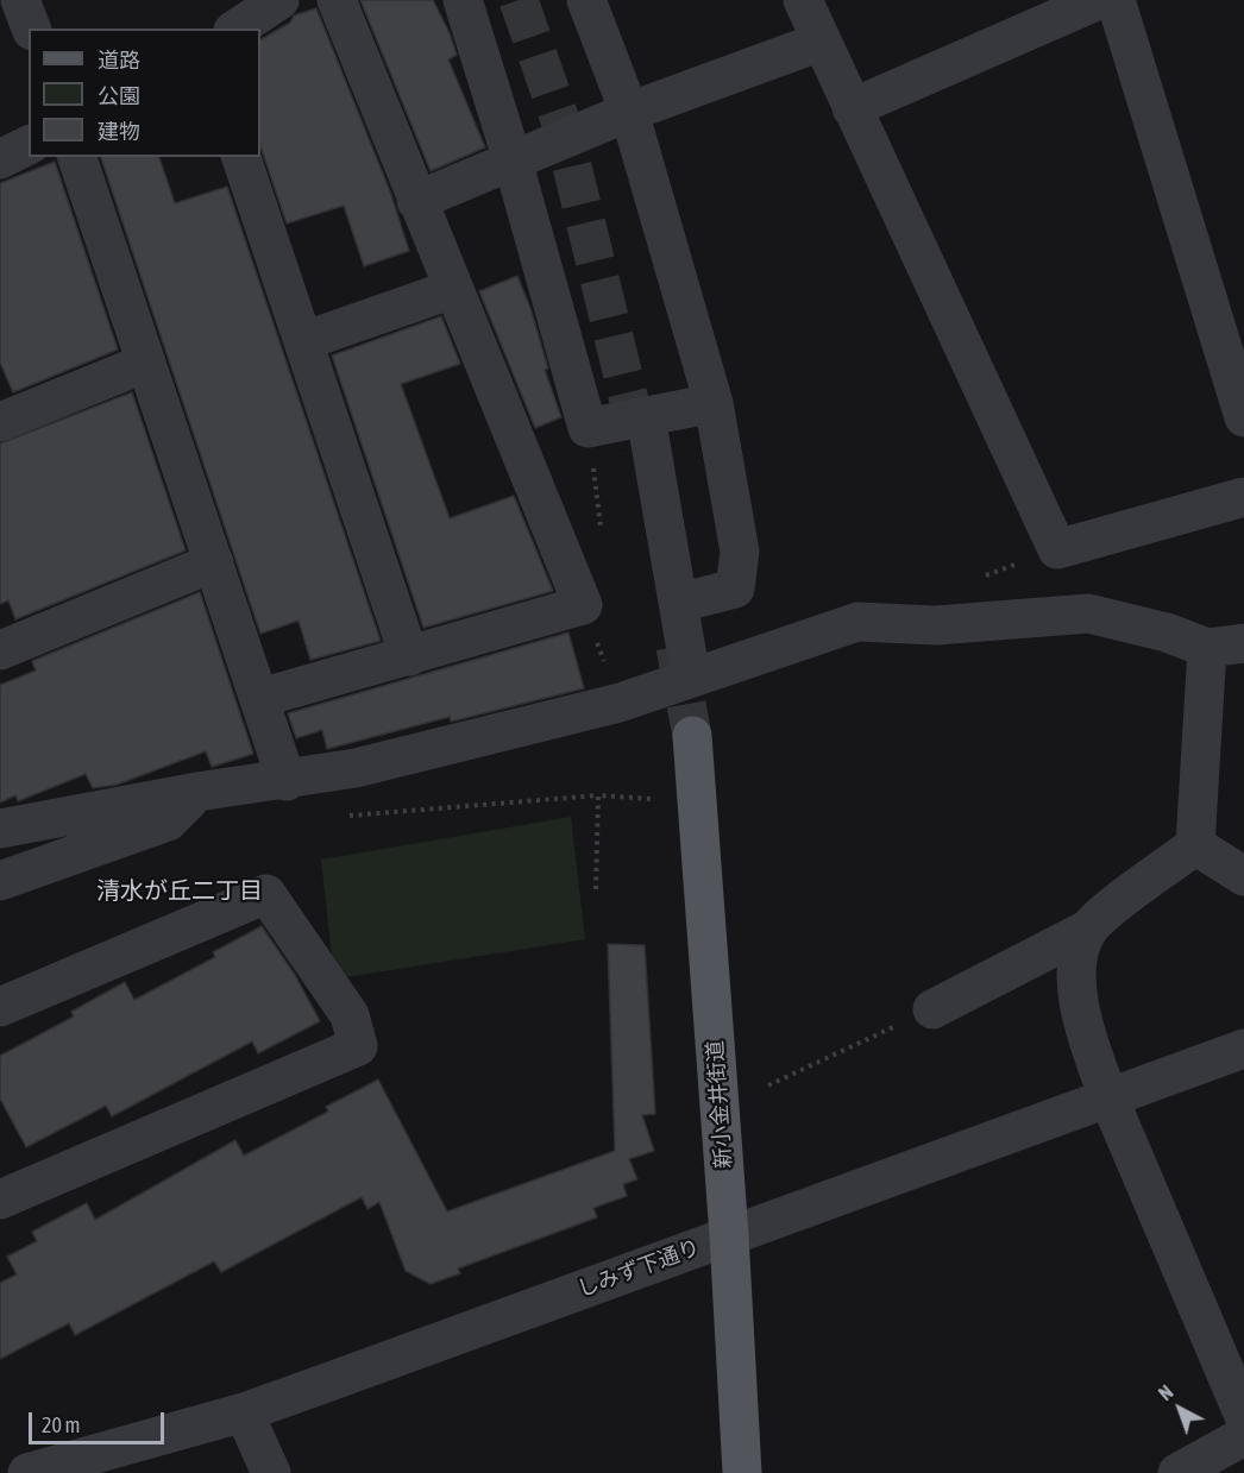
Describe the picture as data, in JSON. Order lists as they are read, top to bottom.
{
  "streets": {
    "main road": ["新小金井街道"],
    "street": ["しみず下通り"]
  },
  "crossings": [
    ["新小金井街道", "しみず下通り"]
  ],
  "districts": ["清水が丘二丁目"],
  "legend": ["道路", "公園", "建物"],
  "scale_bar": "20 m",
  "north": "top left"
}
